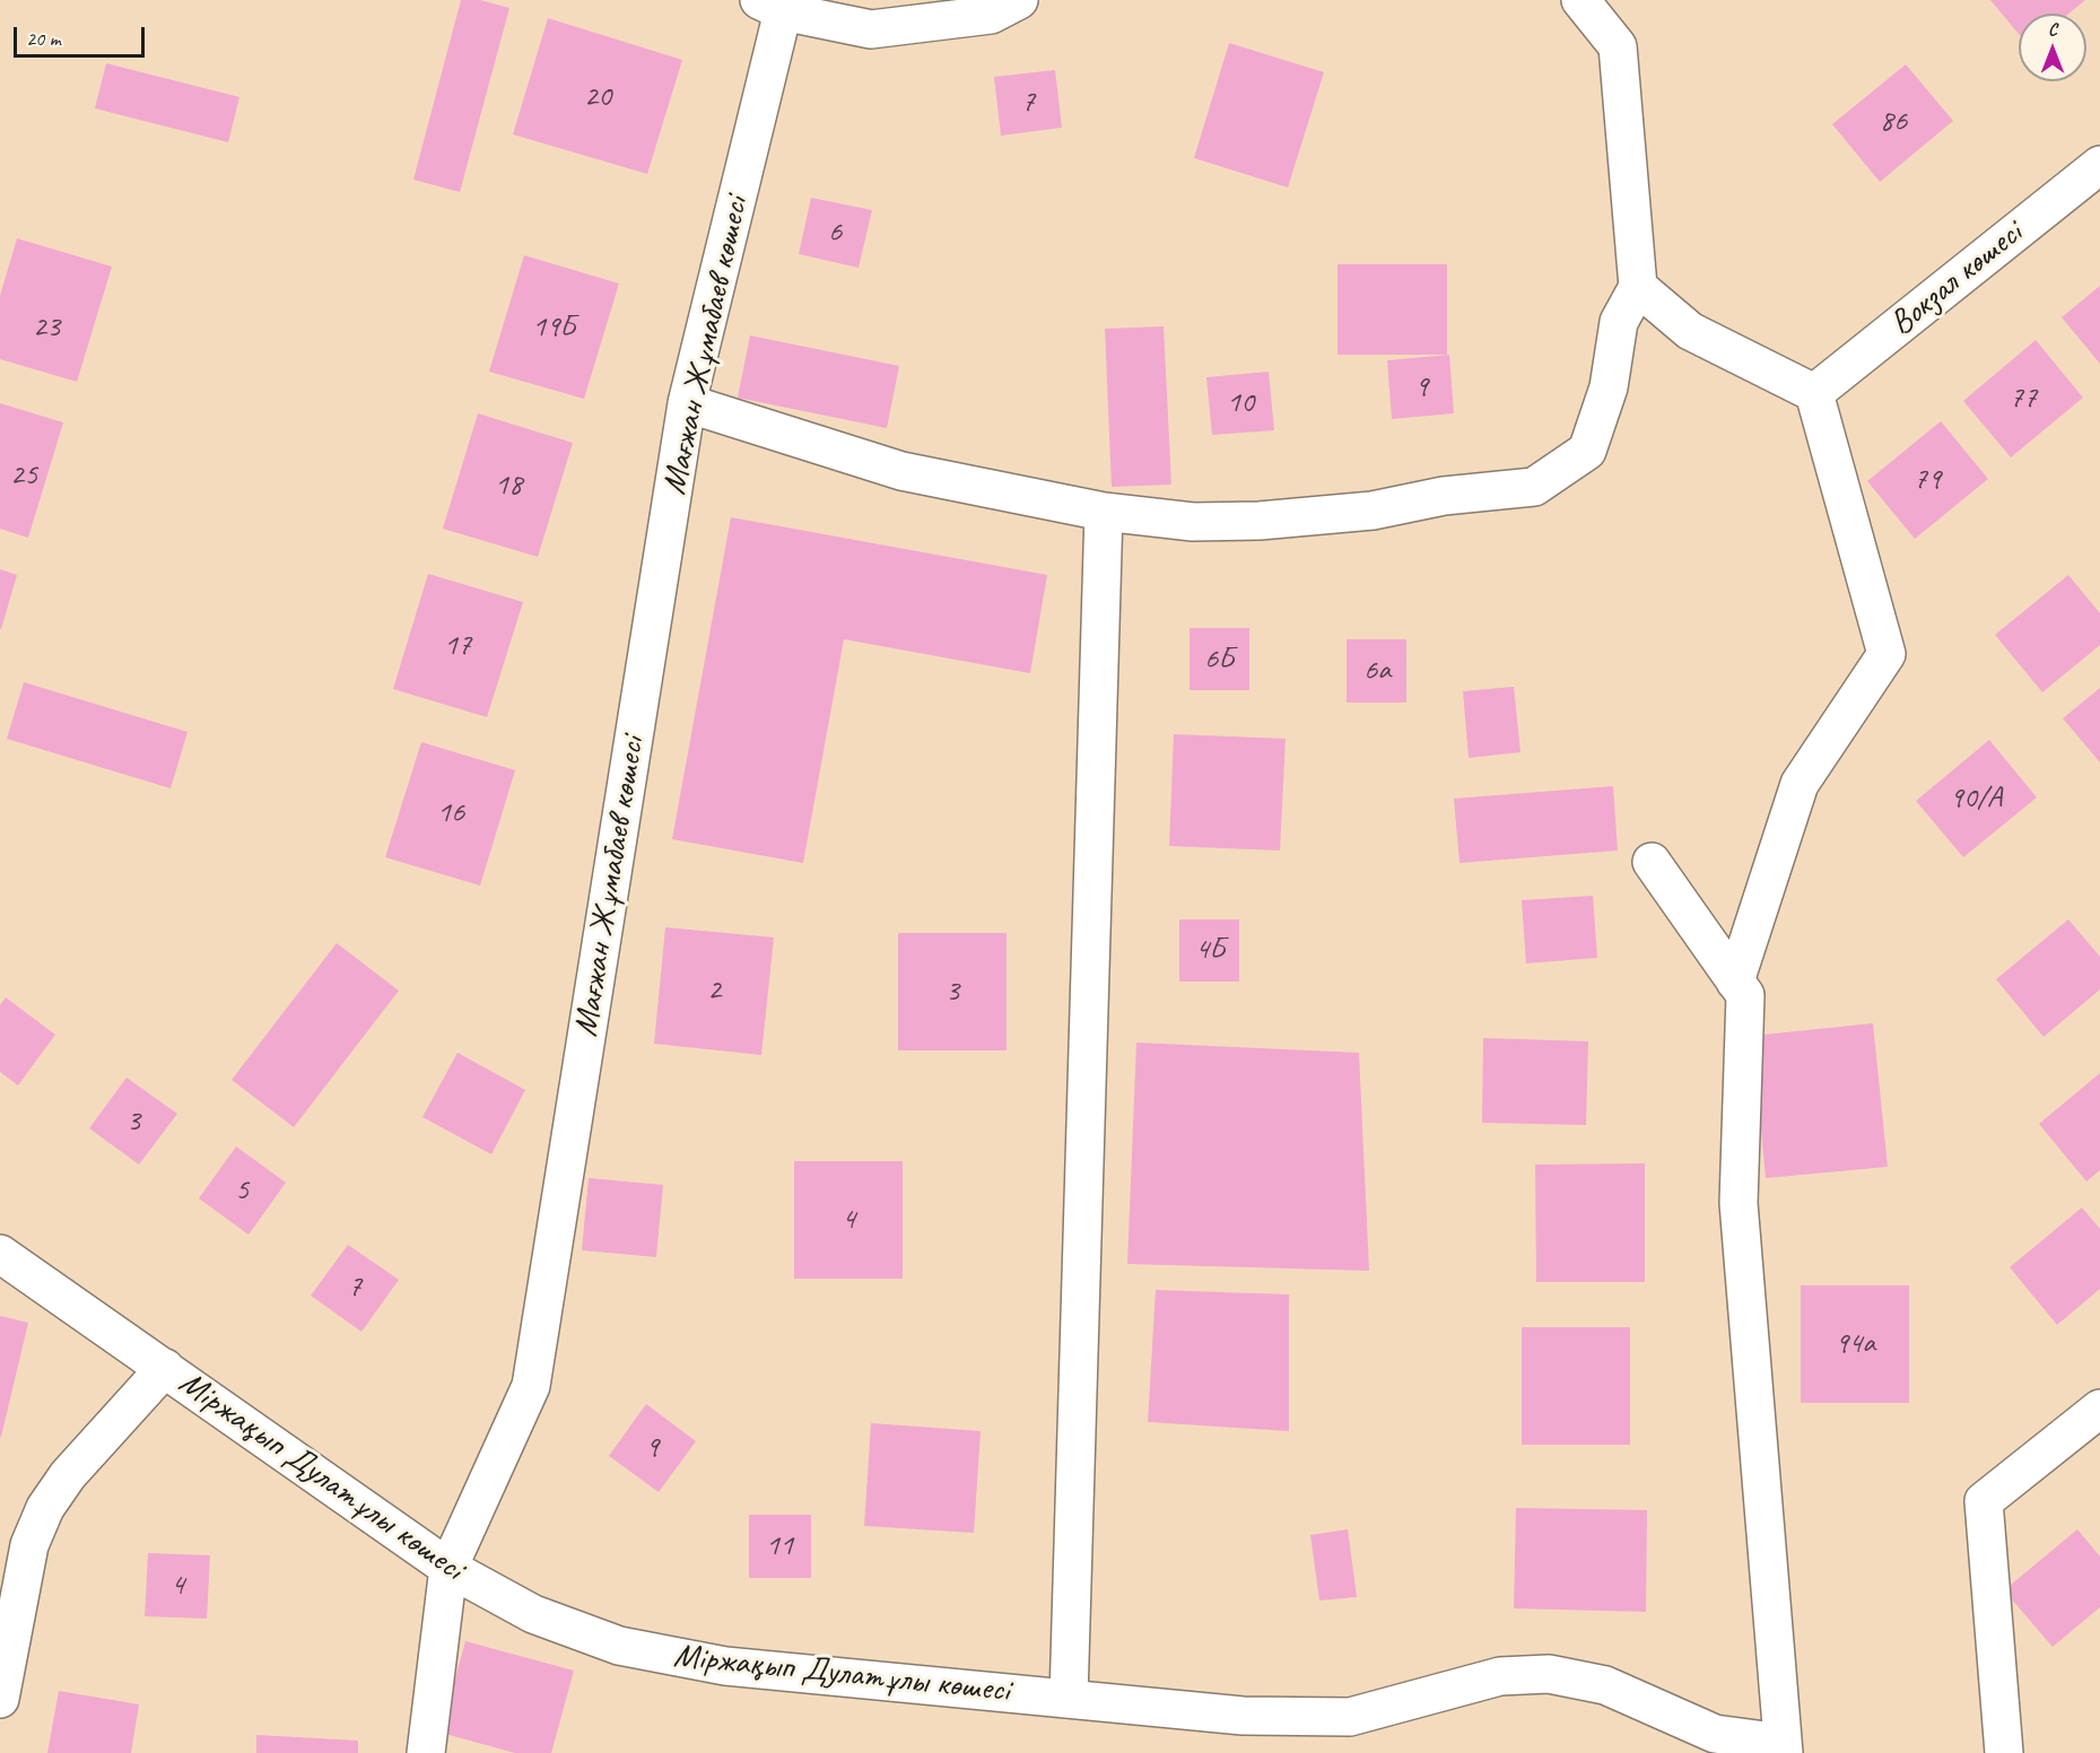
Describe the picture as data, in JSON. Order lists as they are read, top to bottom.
{
  "streets": {
    "street": ["Вокзал көшесі", "Мағжан Жұмабаев көшесі", "Міржақып Дулатұлы көшесі"]
  },
  "crossings": [
    ["Мағжан Жұмабаев көшесі", "Міржақып Дулатұлы көшесі"]
  ],
  "house_numbers": [
    "20",
    "7",
    "86",
    "6",
    "23",
    "19Б",
    "9",
    "77",
    "10",
    "25",
    "79",
    "18",
    "17",
    "6Б",
    "6а",
    "90/А",
    "16",
    "4Б",
    "2",
    "3",
    "3",
    "5",
    "4",
    "7",
    "94а",
    "9",
    "11",
    "4"
  ],
  "scale_bar": "20 m",
  "north": "top"
}
